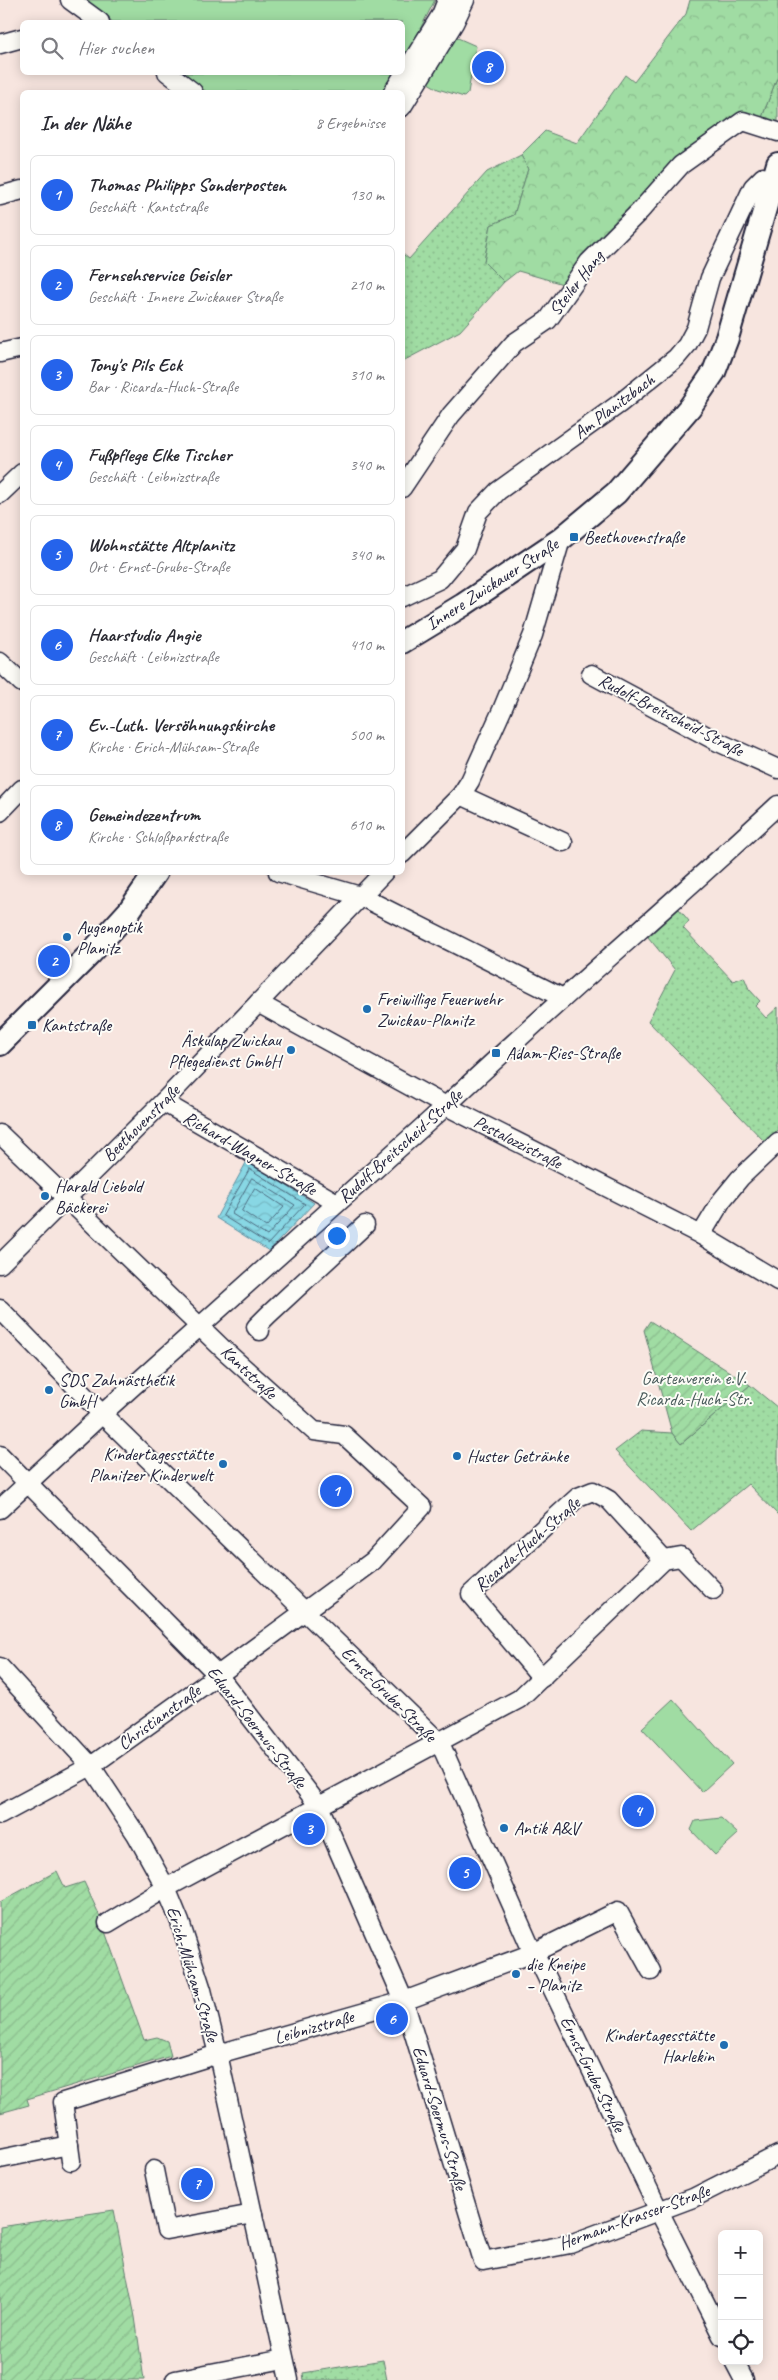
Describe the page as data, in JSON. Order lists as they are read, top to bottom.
{
  "streets": {
    "main road": ["Innere Zwickauer Straße"],
    "street": [
      "Steiler Hang",
      "Am Planitzbach",
      "Rudolf-Breitscheid-Straße",
      "Beethovenstraße",
      "Pestalozzistraße",
      "Richard-Wagner-Straße",
      "Kantstraße",
      "Ricarda-Huch-Straße",
      "Ernst-Grube-Straße",
      "Christianstraße",
      "Eduard-Soermus-Straße",
      "Erich-Mühsam-Straße",
      "Leibnizstraße",
      "Hermann-Krasser-Straße"
    ]
  },
  "crossings": [
    ["Am Planitzbach", "Innere Zwickauer Straße"],
    ["Rudolf-Breitscheid-Straße", "Pestalozzistraße"],
    ["Rudolf-Breitscheid-Straße", "Richard-Wagner-Straße"],
    ["Rudolf-Breitscheid-Straße", "Kantstraße"],
    ["Rudolf-Breitscheid-Straße", "Ernst-Grube-Straße"],
    ["Rudolf-Breitscheid-Straße", "Eduard-Soermus-Straße"],
    ["Beethovenstraße", "Pestalozzistraße"],
    ["Beethovenstraße", "Richard-Wagner-Straße"],
    ["Beethovenstraße", "Kantstraße"],
    ["Kantstraße", "Christianstraße"],
    ["Ernst-Grube-Straße", "Christianstraße"],
    ["Ernst-Grube-Straße", "Leibnizstraße"],
    ["Ernst-Grube-Straße", "Hermann-Krasser-Straße"],
    ["Christianstraße", "Eduard-Soermus-Straße"],
    ["Christianstraße", "Erich-Mühsam-Straße"],
    ["Eduard-Soermus-Straße", "Leibnizstraße"],
    ["Eduard-Soermus-Straße", "Hermann-Krasser-Straße"],
    ["Erich-Mühsam-Straße", "Leibnizstraße"]
  ],
  "parks": ["Gartenverein e.V. Ricarda-Huch-Str."],
  "places": {
    "transit": ["Beethovenstraße", "Kantstraße", "Adam-Ries-Straße"],
    "other": [
      "Augenoptik Planitz",
      "Freiwillige Feuerwehr Zwickau-Planitz",
      "Äskulap Zwickau Pflegedienst GmbH",
      "Harald Liebold Bäckerei",
      "SDS Zahnästhetik GmbH",
      "Huster Getränke",
      "Kindertagesstätte Planitzer Kinderwelt",
      "Antik A&V",
      "die Kneipe – Planitz",
      "Kindertagesstätte Harlekin"
    ]
  },
  "page": {
    "search": "Hier suchen",
    "pins": [
      "8",
      "2",
      "1",
      "4",
      "3",
      "5",
      "6",
      "7"
    ],
    "heading": ["In der Nähe", "8 Ergebnisse"],
    "list": [
      {
        "mark": "1",
        "name": "Thomas Philipps Sonderposten",
        "note": "Geschäft · Kantstraße",
        "value": "130 m"
      },
      {
        "mark": "2",
        "name": "Fernsehservice Geisler",
        "note": "Geschäft · Innere Zwickauer Straße",
        "value": "210 m"
      },
      {
        "mark": "3",
        "name": "Tony's Pils Eck",
        "note": "Bar · Ricarda-Huch-Straße",
        "value": "310 m"
      },
      {
        "mark": "4",
        "name": "Fußpflege Elke Tischer",
        "note": "Geschäft · Leibnizstraße",
        "value": "340 m"
      },
      {
        "mark": "5",
        "name": "Wohnstätte Altplanitz",
        "note": "Ort · Ernst-Grube-Straße",
        "value": "340 m"
      },
      {
        "mark": "6",
        "name": "Haarstudio Angie",
        "note": "Geschäft · Leibnizstraße",
        "value": "410 m"
      },
      {
        "mark": "7",
        "name": "Ev.-Luth. Versöhnungskirche",
        "note": "Kirche · Erich-Mühsam-Straße",
        "value": "500 m"
      },
      {
        "mark": "8",
        "name": "Gemeindezentrum",
        "note": "Kirche · Schloßparkstraße",
        "value": "610 m"
      }
    ],
    "map_buttons": ["+", "−"]
  }
}
